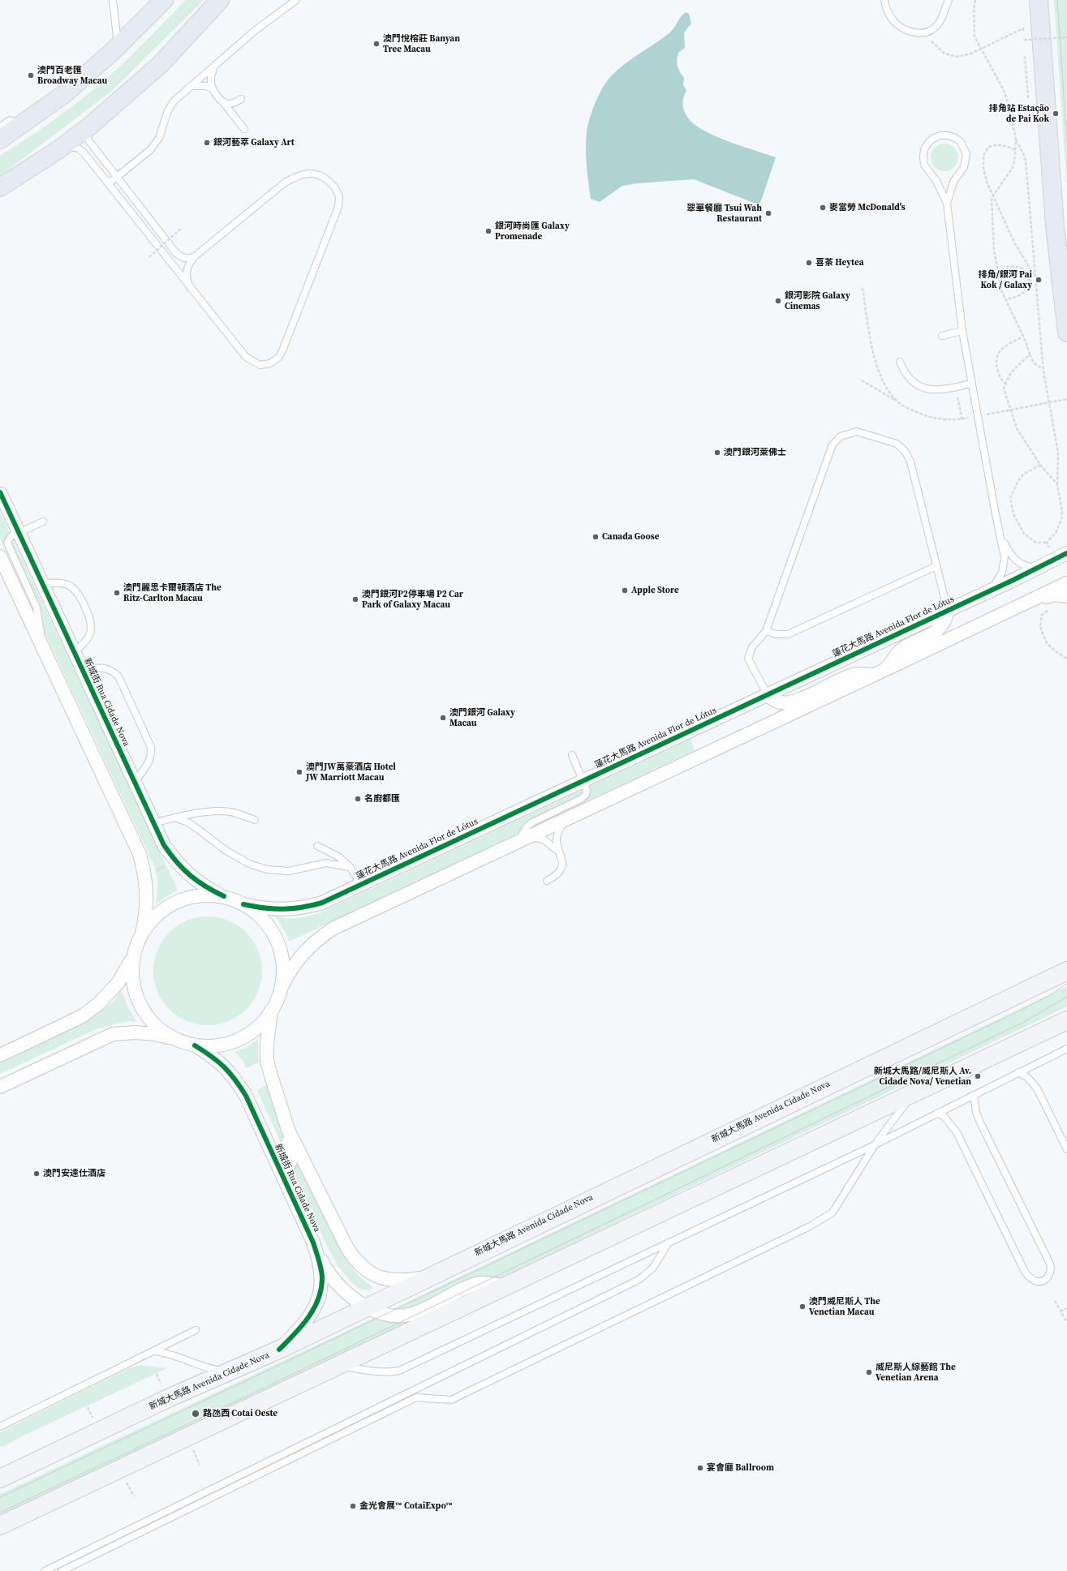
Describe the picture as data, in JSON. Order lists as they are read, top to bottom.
{
  "streets": {
    "main road": ["新城大馬路 Avenida Cidade Nova"],
    "street": ["蓮花大馬路 Avenida Flor de Lótus", "新城街 Rua Cidade Nova"]
  },
  "crossings": [
    ["蓮花大馬路 Avenida Flor de Lótus", "新城街 Rua Cidade Nova"],
    ["新城街 Rua Cidade Nova", "新城大馬路 Avenida Cidade Nova"]
  ],
  "places": [
    "澳門悅榕莊 Banyan Tree Macau",
    "澳門百老匯 Broadway Macau",
    "排角站 Estação de Pai Kok",
    "銀河藝萃 Galaxy Art",
    "麥當勞 McDonald's",
    "翠華餐廳 Tsui Wah Restaurant",
    "銀河時尚匯 Galaxy Promenade",
    "喜茶 Heytea",
    "排角/銀河 Pai Kok / Galaxy",
    "銀河影院 Galaxy Cinemas",
    "澳門銀河萊佛士",
    "Canada Goose",
    "Apple Store",
    "澳門麗思卡爾頓酒店 The Ritz-Carlton Macau",
    "澳門銀河P2停車場 P2 Car Park of Galaxy Macau",
    "澳門銀河 Galaxy Macau",
    "澳門JW萬豪酒店 Hotel JW Marriott Macau",
    "名廚都匯",
    "新城大馬路/威尼斯人 Av. Cidade Nova/ Venetian",
    "澳門安達仕酒店",
    "澳門威尼斯人 The Venetian Macau",
    "威尼斯人綜藝館 The Venetian Arena",
    "路氹西 Cotai Oeste",
    "宴會廳 Ballroom",
    "金光會展™ CotaiExpo™"
  ]
}
